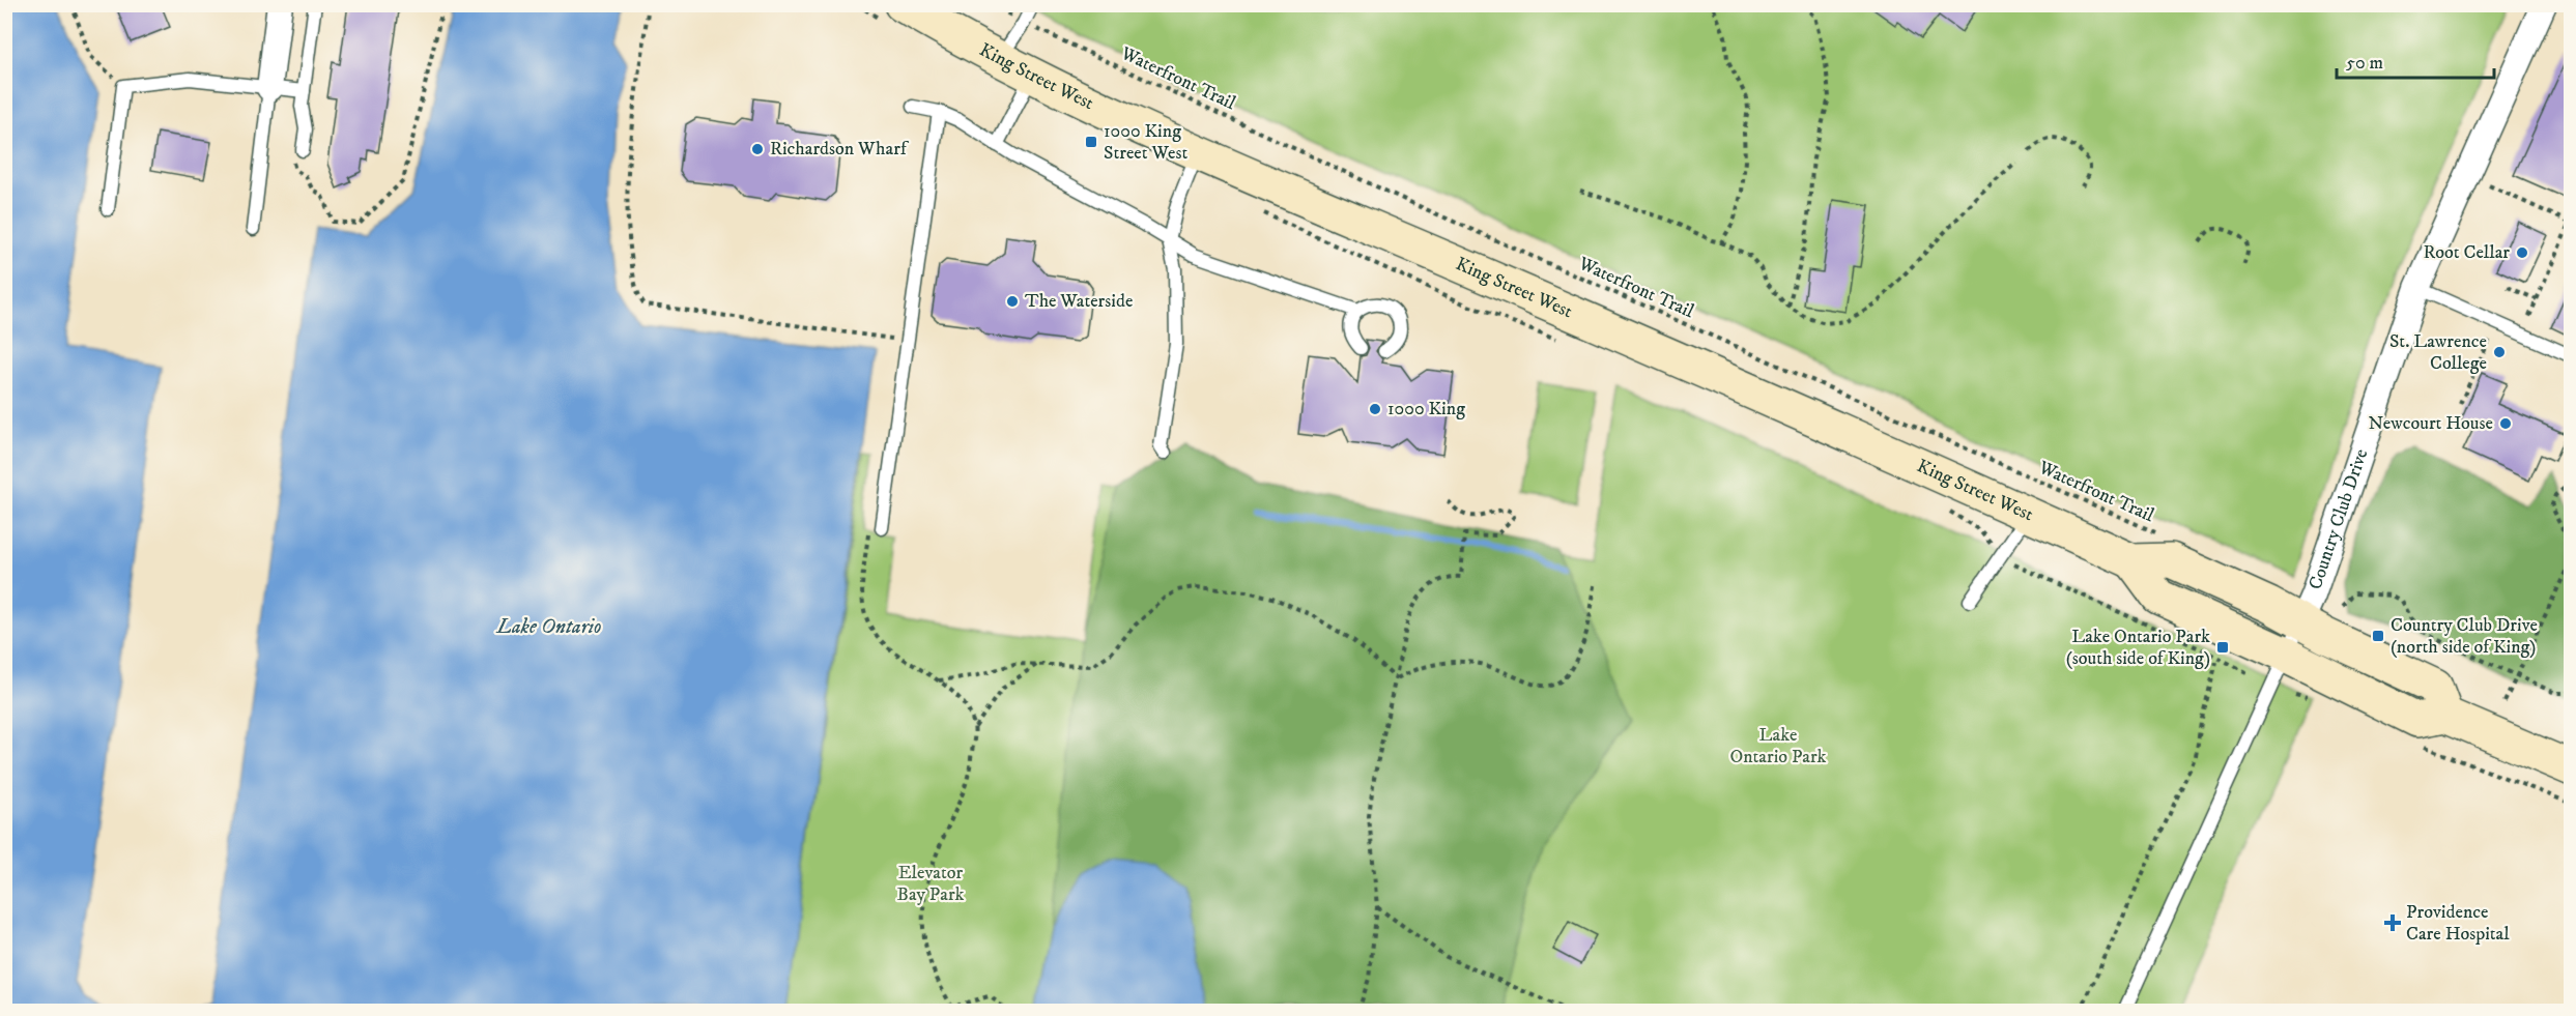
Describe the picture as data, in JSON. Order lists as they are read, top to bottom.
{
  "streets": {
    "main road": ["King Street West"],
    "street": ["Country Club Drive"],
    "path": ["Waterfront Trail"]
  },
  "crossings": [
    ["King Street West", "Country Club Drive"]
  ],
  "water": ["Lake Ontario"],
  "parks": ["Lake Ontario Park", "Elevator Bay Park"],
  "places": {
    "transit": ["1000 King Street West", "Country Club Drive (north side of King)", "Lake Ontario Park (south side of King)"],
    "other": [
      "Richardson Wharf",
      "Root Cellar",
      "The Waterside",
      "St. Lawrence College",
      "1000 King",
      "Newcourt House"
    ],
    "health": ["Providence Care Hospital"]
  },
  "scale_bar": "50 m"
}
